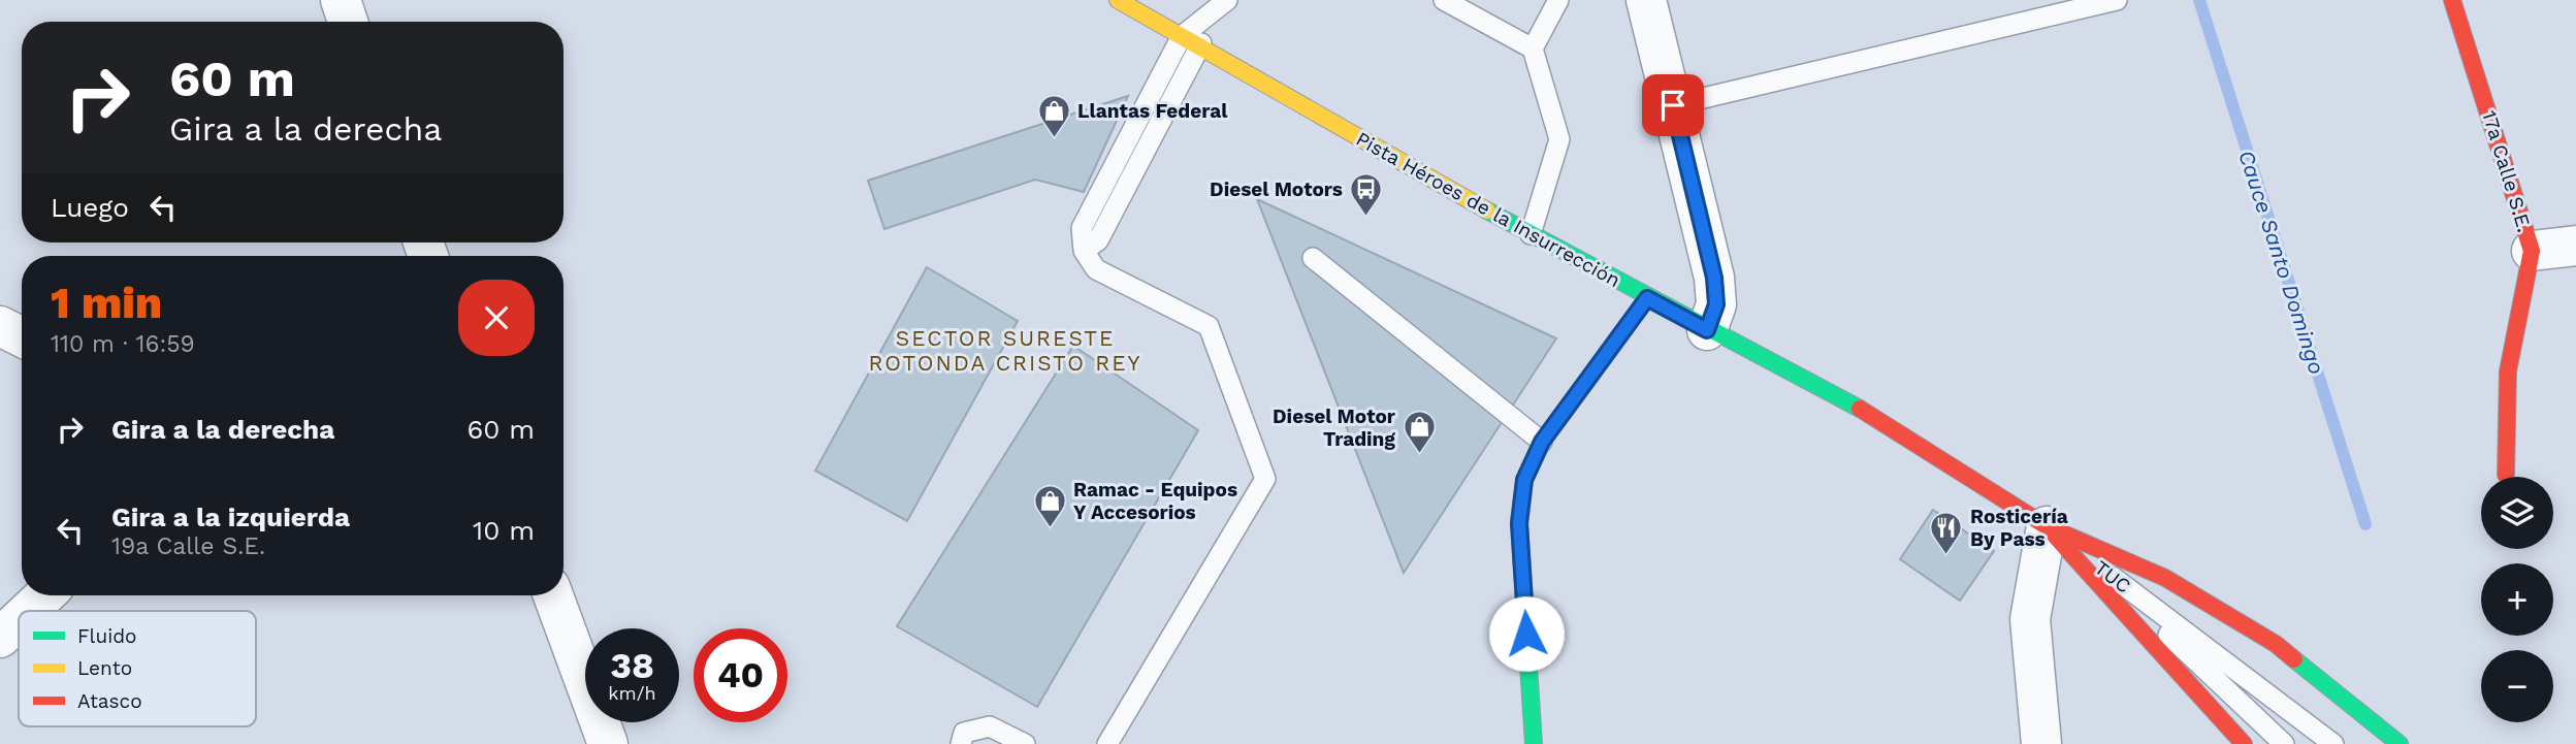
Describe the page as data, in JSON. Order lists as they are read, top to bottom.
{
  "streets": {
    "main road": ["17a Calle S.E.", "Pista Héroes de la Insurrección"],
    "lane": ["TUC"]
  },
  "crossings": [
    ["Pista Héroes de la Insurrección", "TUC"]
  ],
  "districts": ["SECTOR SURESTE ROTONDA CRISTO REY"],
  "water": ["Cauce Santo Domingo"],
  "places": {
    "shop": ["Llantas Federal", "Diesel Motor Trading", "Ramac - Equipos Y Accesorios"],
    "bus stop": ["Diesel Motors"],
    "restaurant": ["Rosticería By Pass"]
  },
  "legend": ["Fluido", "Lento", "Atasco"],
  "page": {
    "turn": ["60 m", "Gira a la derecha"],
    "then": "Luego",
    "heading": ["1 min", "110 m · 16:59"],
    "list": [
      {
        "name": "Gira a la derecha",
        "value": "60 m"
      },
      {
        "name": "Gira a la izquierda",
        "note": "19a Calle S.E.",
        "value": "10 m"
      }
    ],
    "map_buttons": ["+", "−"],
    "speed": "38 km/h",
    "limit": "40"
  }
}
